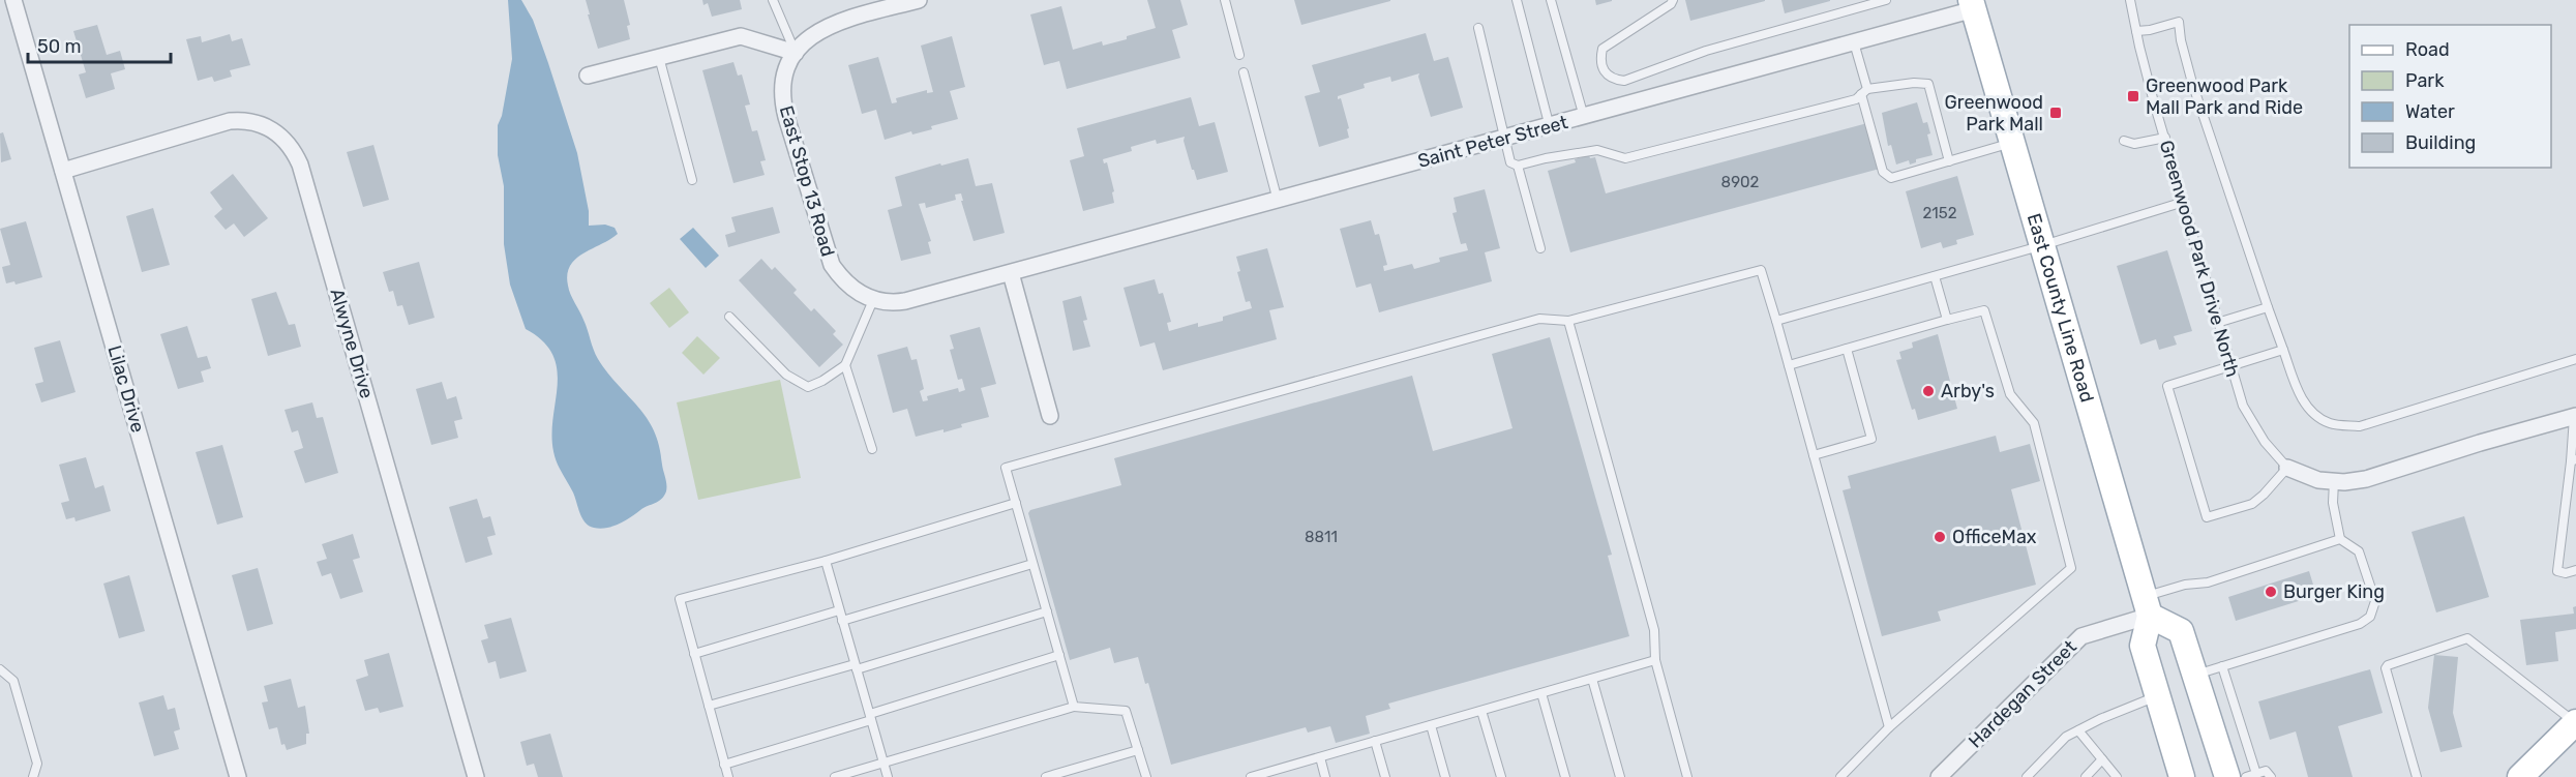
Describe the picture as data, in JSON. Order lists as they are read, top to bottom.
{
  "streets": {
    "main road": ["East County Line Road"],
    "street": [
      "Saint Peter Street",
      "East Stop 13 Road",
      "Alwyne Drive",
      "Lilac Drive",
      "Hardegan Street"
    ],
    "lane": ["Greenwood Park Drive North"]
  },
  "crossings": [
    ["Saint Peter Street", "East Stop 13 Road"],
    ["Saint Peter Street", "East County Line Road"],
    ["East County Line Road", "Hardegan Street"],
    ["Alwyne Drive", "Lilac Drive"]
  ],
  "places": {
    "transit": ["Greenwood Park Mall Park and Ride", "Greenwood Park Mall"],
    "other": ["Arby's", "OfficeMax", "Burger King"]
  },
  "house_numbers": ["8902", "2152", "8811"],
  "legend": [
    "Road",
    "Park",
    "Water",
    "Building"
  ],
  "scale_bar": "50 m"
}
